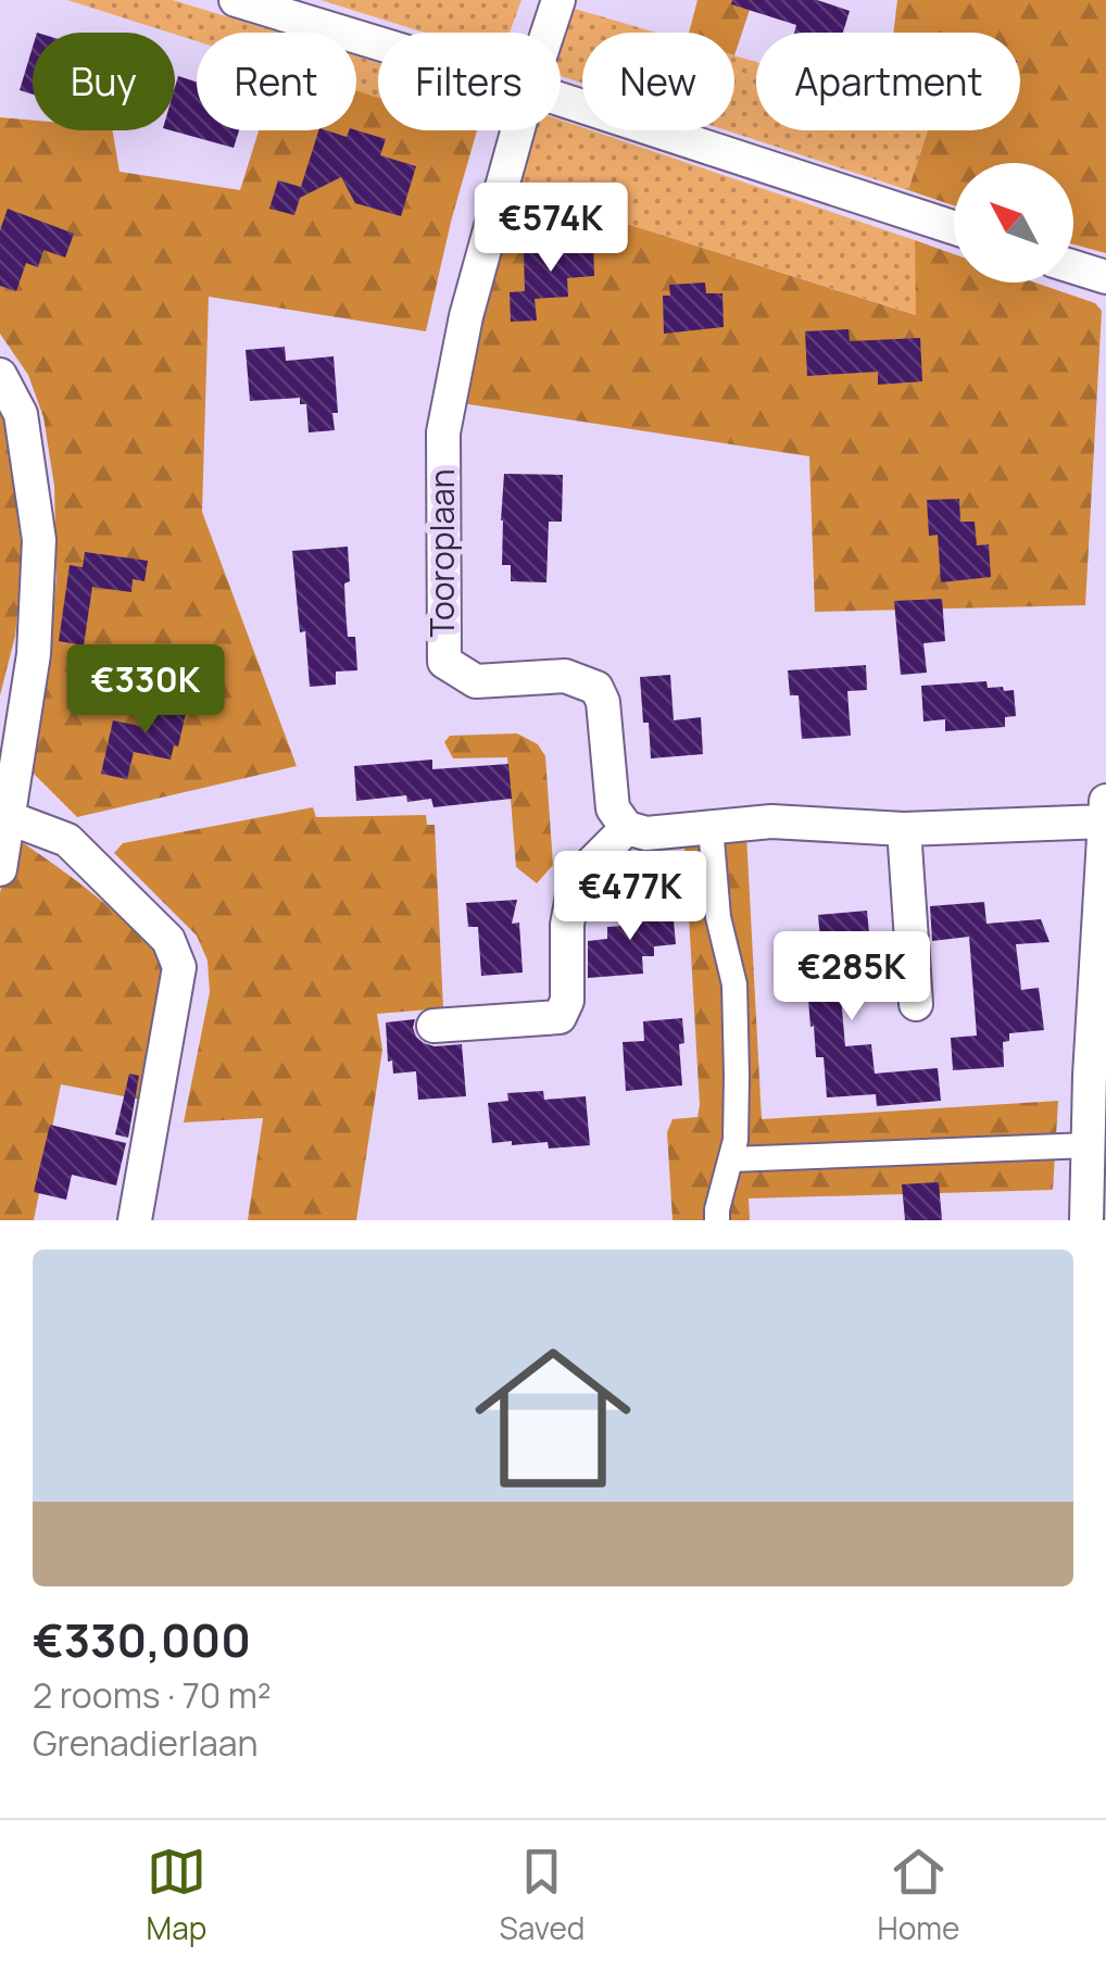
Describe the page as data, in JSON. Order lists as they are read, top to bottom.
{
  "streets": {
    "street": ["Tooroplaan"]
  },
  "north": "top left",
  "page": {
    "chip": [
      "Buy",
      "Rent",
      "Filters",
      "New",
      "Apartment"
    ],
    "price": [
      "€574K",
      "€330K",
      "€477K",
      "€285K"
    ],
    "list": [
      {
        "name": "€330,000",
        "note": "2 rooms · 70 m² · Grenadierlaan"
      }
    ],
    "tabs": ["Map", "Saved", "Home"]
  }
}
